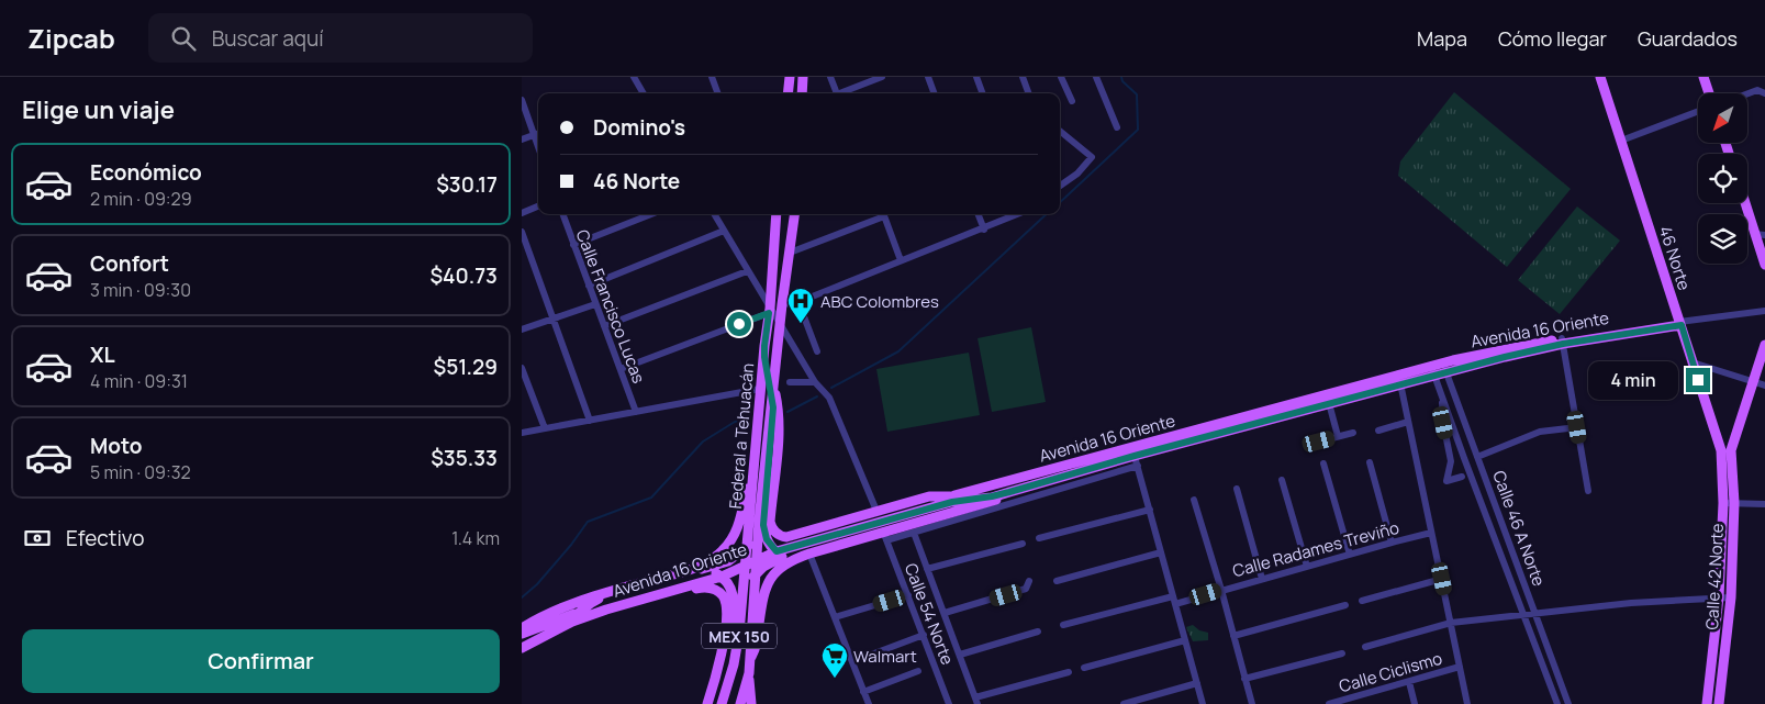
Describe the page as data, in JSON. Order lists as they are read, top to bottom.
{
  "streets": {
    "main road": [
      "46 Norte",
      "Avenida 16 Oriente",
      "Federal a Tehuacán",
      "Calle 42 Norte",
      "MEX 150"
    ],
    "street": [
      "Calle Francisco Lucas",
      "Calle 46 A Norte",
      "Calle Radames Treviño",
      "Calle 54 Norte",
      "Calle Ciclismo"
    ]
  },
  "crossings": [
    ["46 Norte", "Avenida 16 Oriente"],
    ["46 Norte", "Calle 42 Norte"],
    ["Avenida 16 Oriente", "Federal a Tehuacán"],
    ["Avenida 16 Oriente", "Calle 46 A Norte"],
    ["Avenida 16 Oriente", "MEX 150"],
    ["Federal a Tehuacán", "MEX 150"]
  ],
  "places": {
    "hospital": ["ABC Colombres"],
    "supermarket": ["Walmart"]
  },
  "north": "bottom left",
  "page": {
    "header": "Zipcab",
    "search": "Buscar aquí",
    "nav": ["Mapa", "Cómo llegar", "Guardados"],
    "heading": "Elige un viaje",
    "banner": ["Domino's", "46 Norte"],
    "list": [
      {
        "name": "Económico",
        "note": "2 min · 09:29",
        "value": "$30.17"
      },
      {
        "name": "Confort",
        "note": "3 min · 09:30",
        "value": "$40.73"
      },
      {
        "name": "XL",
        "note": "4 min · 09:31",
        "value": "$51.29"
      },
      {
        "name": "Moto",
        "note": "5 min · 09:32",
        "value": "$35.33"
      }
    ],
    "bubble": "4 min",
    "pay": ["Efectivo", "1.4 km"],
    "buttons": "Confirmar"
  }
}
